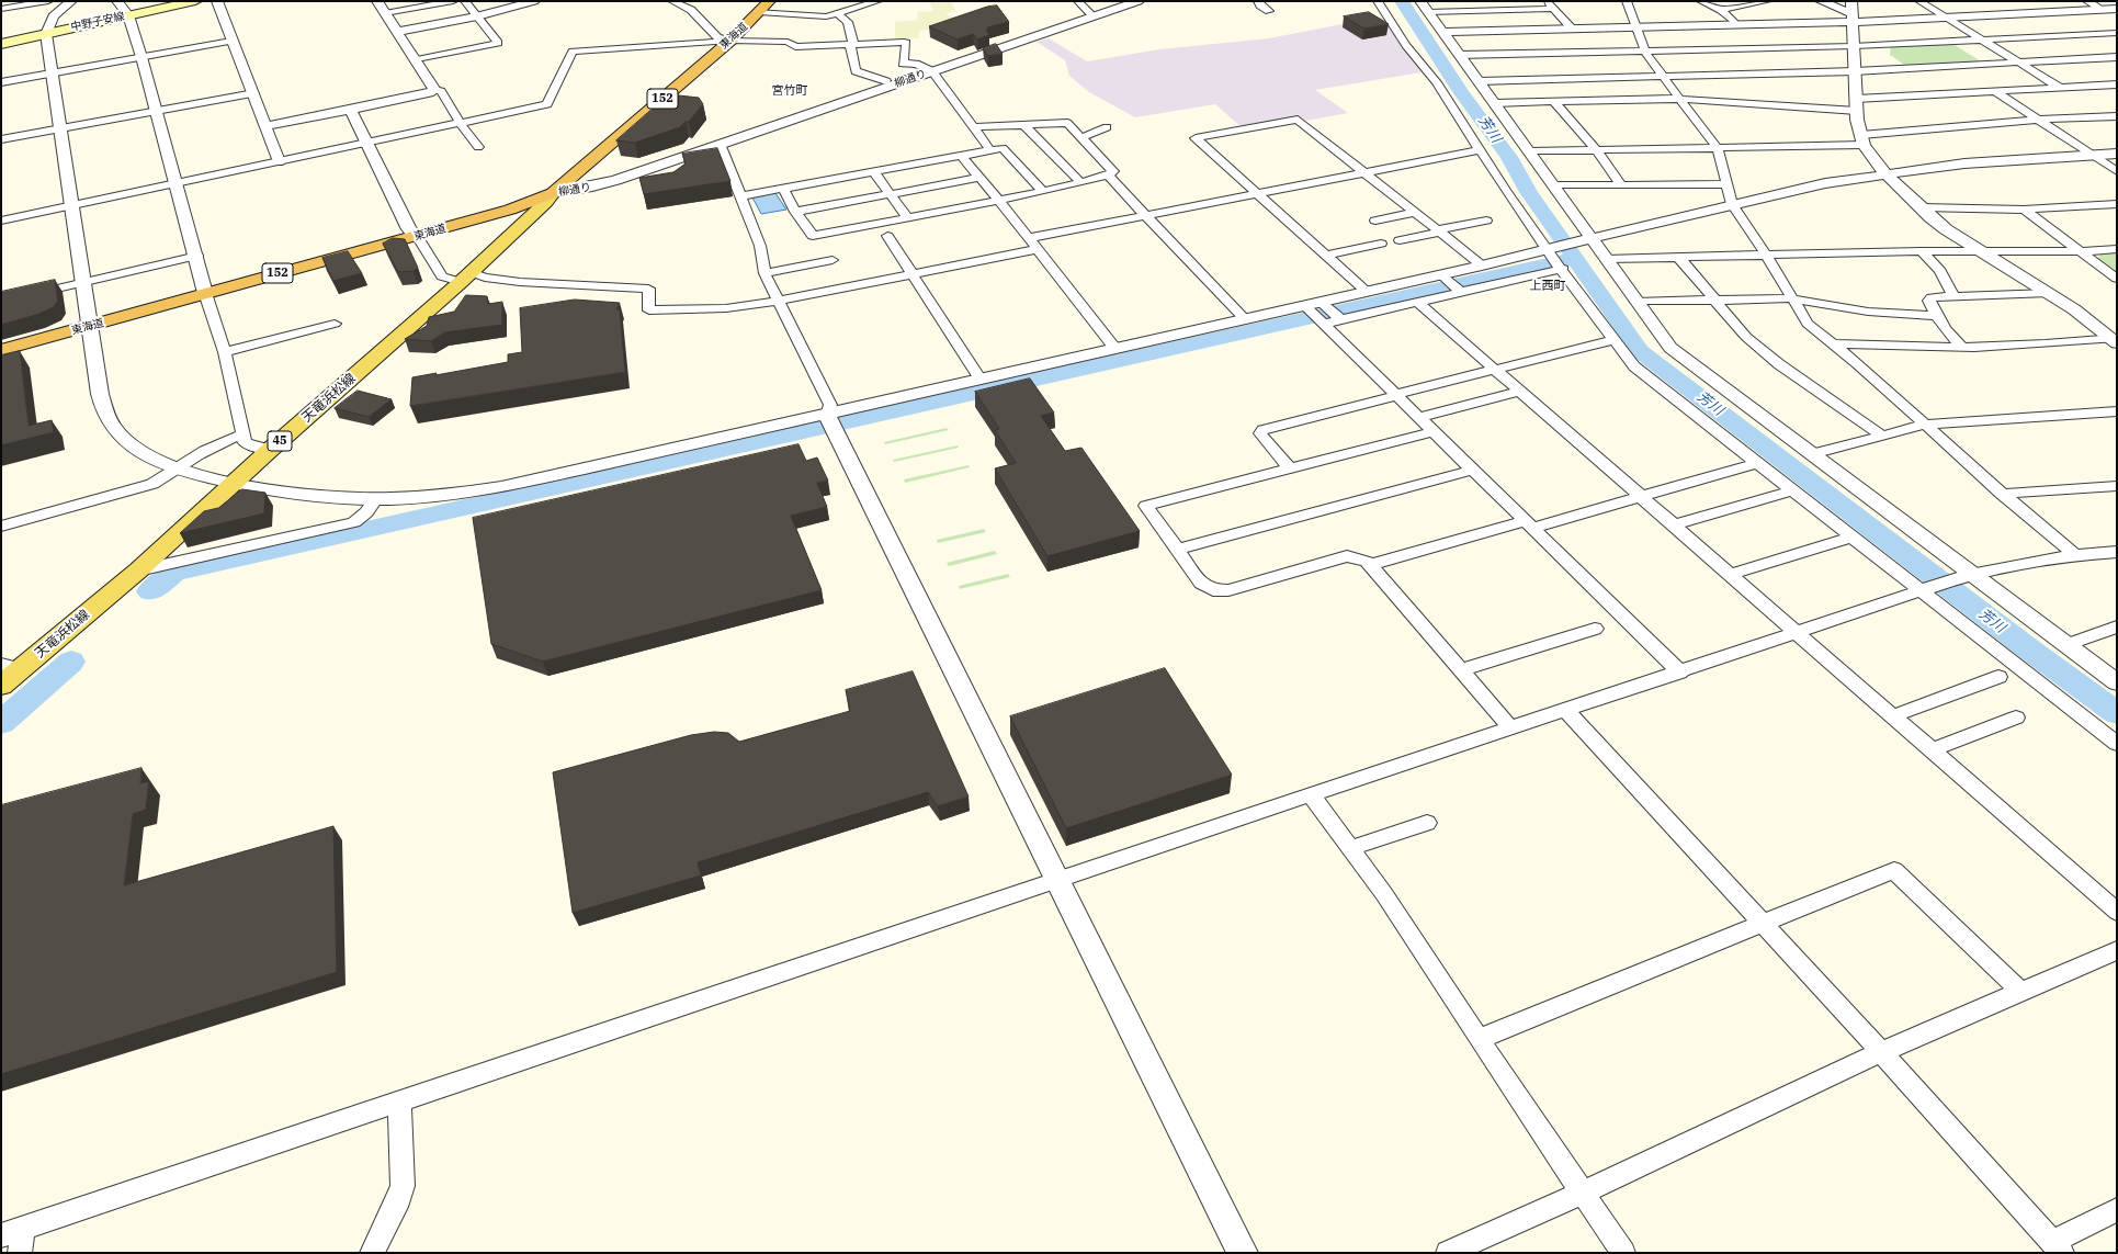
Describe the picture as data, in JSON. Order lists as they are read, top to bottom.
{
  "streets": {
    "highway": ["東海道", "152"],
    "main road": ["中野子安線", "天竜浜松線", "45"],
    "street": ["柳通り"]
  },
  "crossings": [
    ["東海道", "柳通り"],
    ["東海道", "天竜浜松線"],
    ["柳通り", "天竜浜松線"]
  ],
  "districts": ["宮竹町", "上西町"],
  "water": ["芳川"]
}
